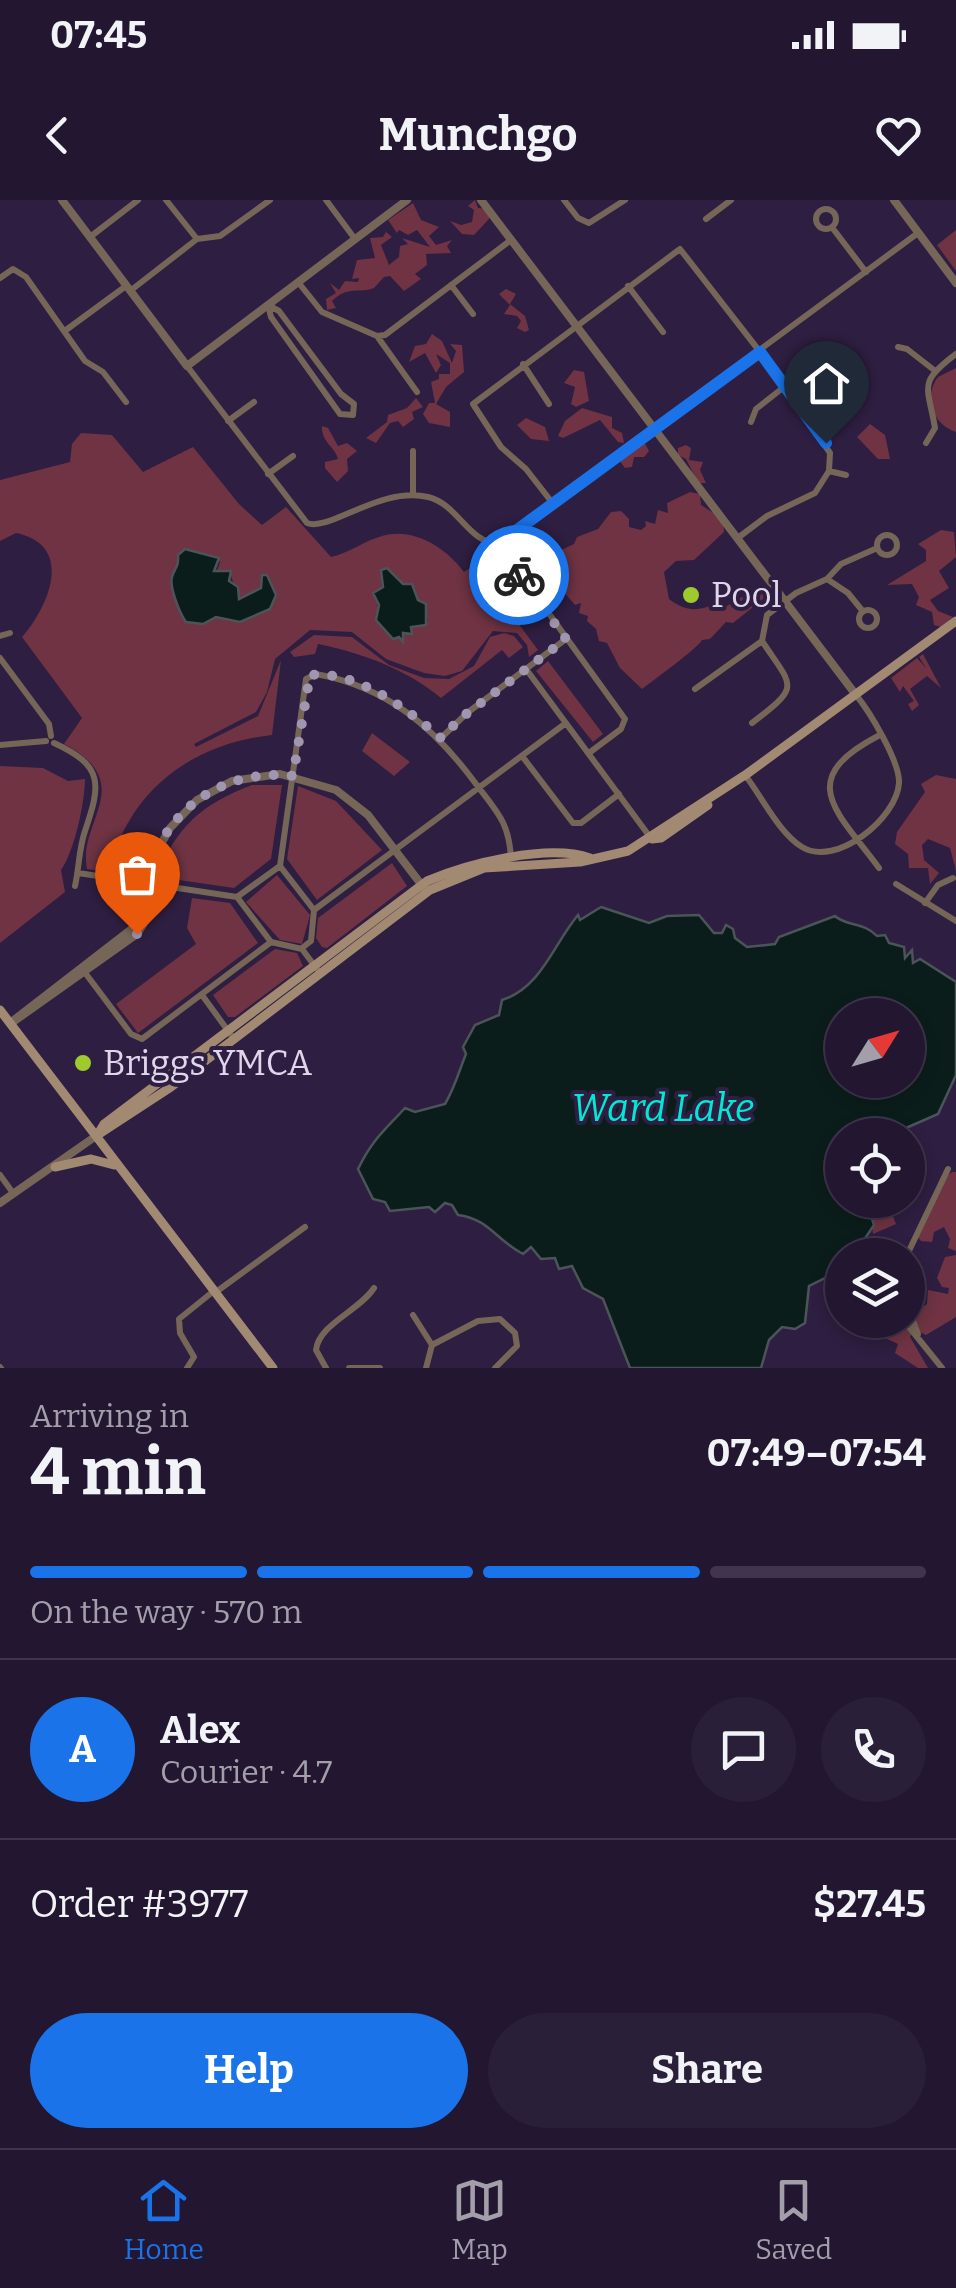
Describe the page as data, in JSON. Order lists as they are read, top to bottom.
{
  "water": ["Ward Lake"],
  "places": ["Pool", "Briggs YMCA"],
  "north": "top right",
  "page": {
    "status": "07:45",
    "header": "Munchgo",
    "heading": ["4 min", "Arriving in", "07:49–07:54"],
    "panel": [
      "Alex",
      "Courier · 4.7",
      "Order #3977",
      "$27.45"
    ],
    "bar": "On the way · 570 m",
    "round": "A",
    "buttons": ["Help", "Share"],
    "tabs": ["Home", "Map", "Saved"]
  }
}
